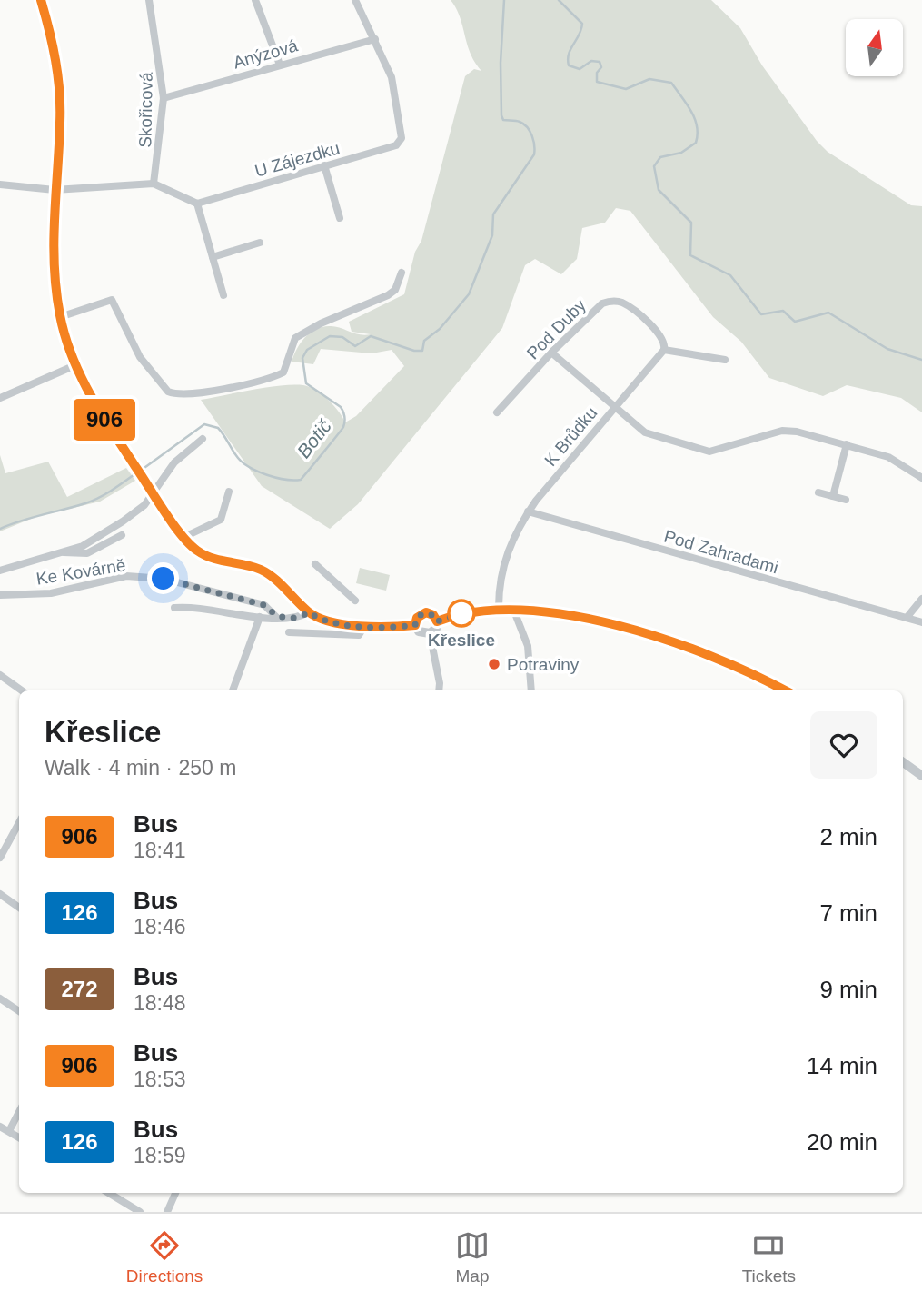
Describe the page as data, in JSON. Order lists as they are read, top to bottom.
{
  "streets": {
    "street": [
      "Anýzová",
      "Skořicová",
      "U Zájezdku",
      "Pod Duby",
      "K Brůdku",
      "Pod Zahradami",
      "Ke Kovárně"
    ]
  },
  "crossings": [
    ["Anýzová", "Skořicová"],
    ["Anýzová", "U Zájezdku"],
    ["Pod Duby", "K Brůdku"],
    ["K Brůdku", "Pod Zahradami"]
  ],
  "water": ["Botič"],
  "places": ["Křeslice", "Potraviny"],
  "lines": ["bus line 906"],
  "north": "top",
  "page": {
    "on_map": "906",
    "heading": ["Křeslice", "Walk · 4 min · 250 m"],
    "list": [
      {
        "mark": "906",
        "name": "Bus",
        "note": "18:41",
        "value": "2 min"
      },
      {
        "mark": "126",
        "name": "Bus",
        "note": "18:46",
        "value": "7 min"
      },
      {
        "mark": "272",
        "name": "Bus",
        "note": "18:48",
        "value": "9 min"
      },
      {
        "mark": "906",
        "name": "Bus",
        "note": "18:53",
        "value": "14 min"
      },
      {
        "mark": "126",
        "name": "Bus",
        "note": "18:59",
        "value": "20 min"
      }
    ],
    "tabs": ["Directions", "Map", "Tickets"]
  }
}
